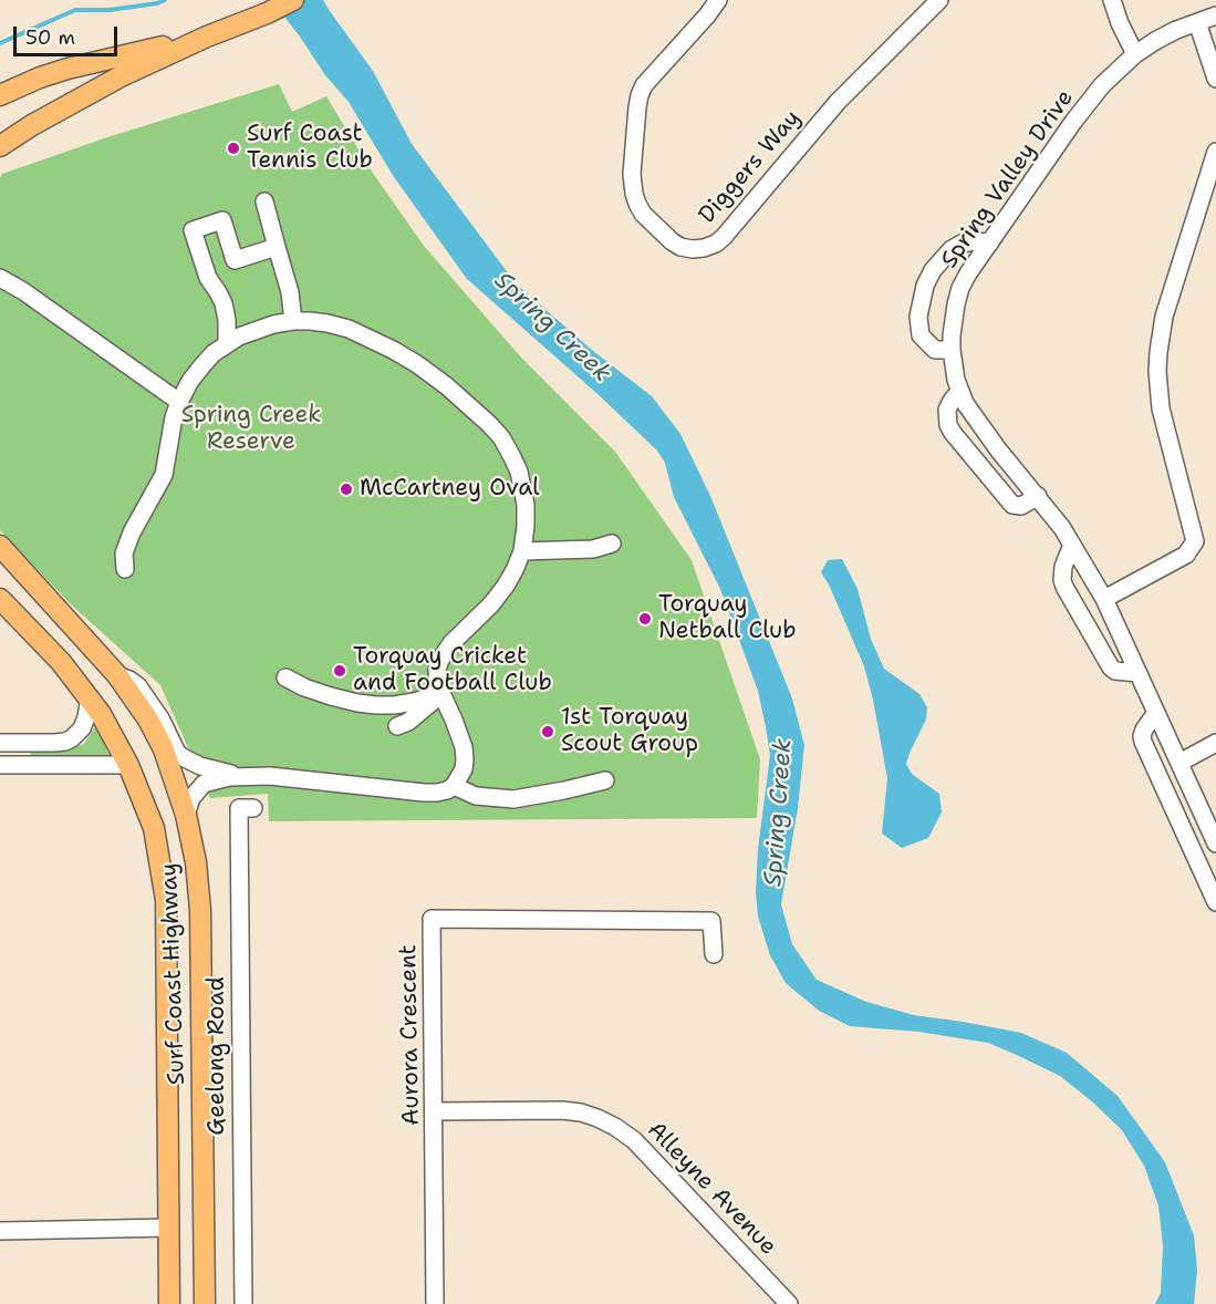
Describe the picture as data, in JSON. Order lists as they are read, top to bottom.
{
  "streets": {
    "main road": ["Surf Coast Highway"],
    "street": [
      "Diggers Way",
      "Spring Valley Drive",
      "Aurora Crescent",
      "Geelong Road",
      "Alleyne Avenue"
    ]
  },
  "crossings": [
    ["Aurora Crescent", "Alleyne Avenue"]
  ],
  "water": ["Spring Creek"],
  "parks": ["Spring Creek Reserve"],
  "places": [
    "Surf Coast Tennis Club",
    "McCartney Oval",
    "Torquay Netball Club",
    "Torquay Cricket and Football Club",
    "1st Torquay Scout Group"
  ],
  "scale_bar": "50 m"
}
